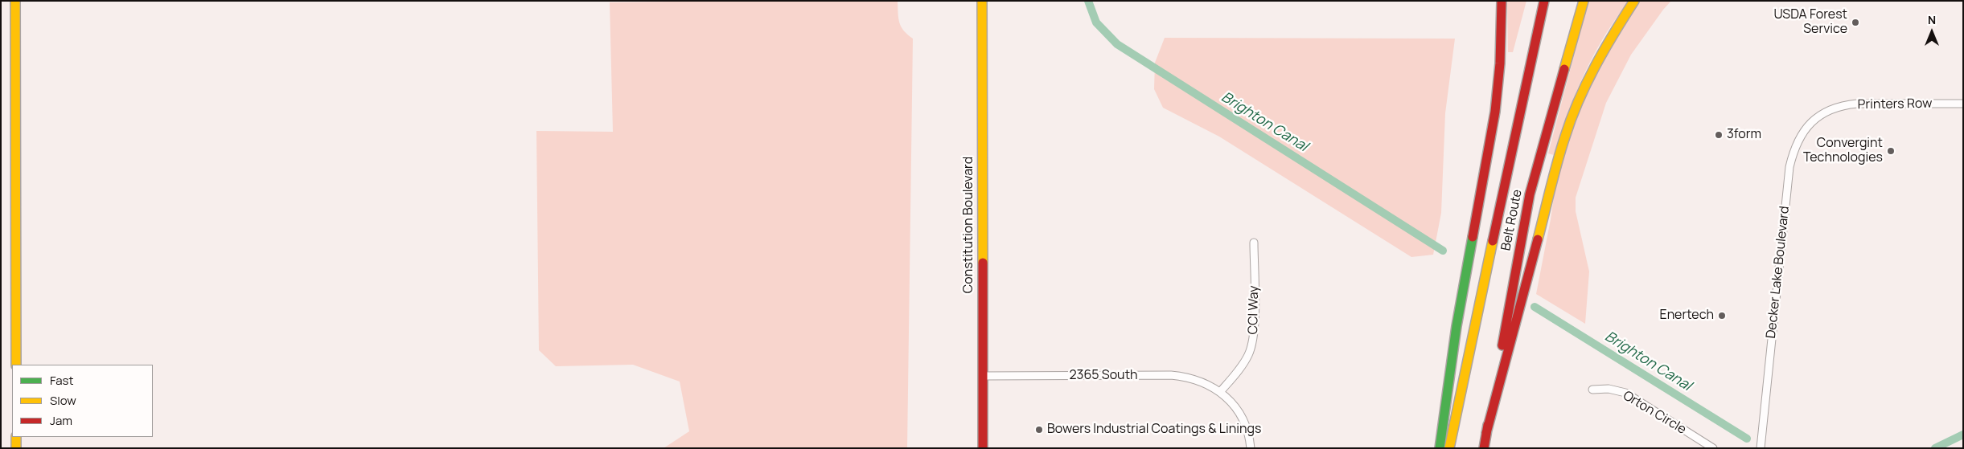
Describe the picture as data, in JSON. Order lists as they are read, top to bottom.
{
  "streets": {
    "main road": ["Belt Route", "Constitution Boulevard"],
    "street": [
      "Printers Row",
      "Decker Lake Boulevard",
      "CCI Way",
      "2365 South",
      "Orton Circle"
    ]
  },
  "crossings": [
    ["Printers Row", "Decker Lake Boulevard"],
    ["Constitution Boulevard", "2365 South"],
    ["CCI Way", "2365 South"]
  ],
  "water": ["Brighton Canal"],
  "places": [
    "USDA Forest Service",
    "3form",
    "Convergint Technologies",
    "Enertech",
    "Bowers Industrial Coatings & Linings"
  ],
  "legend": ["Fast", "Slow", "Jam"],
  "north": "top"
}
